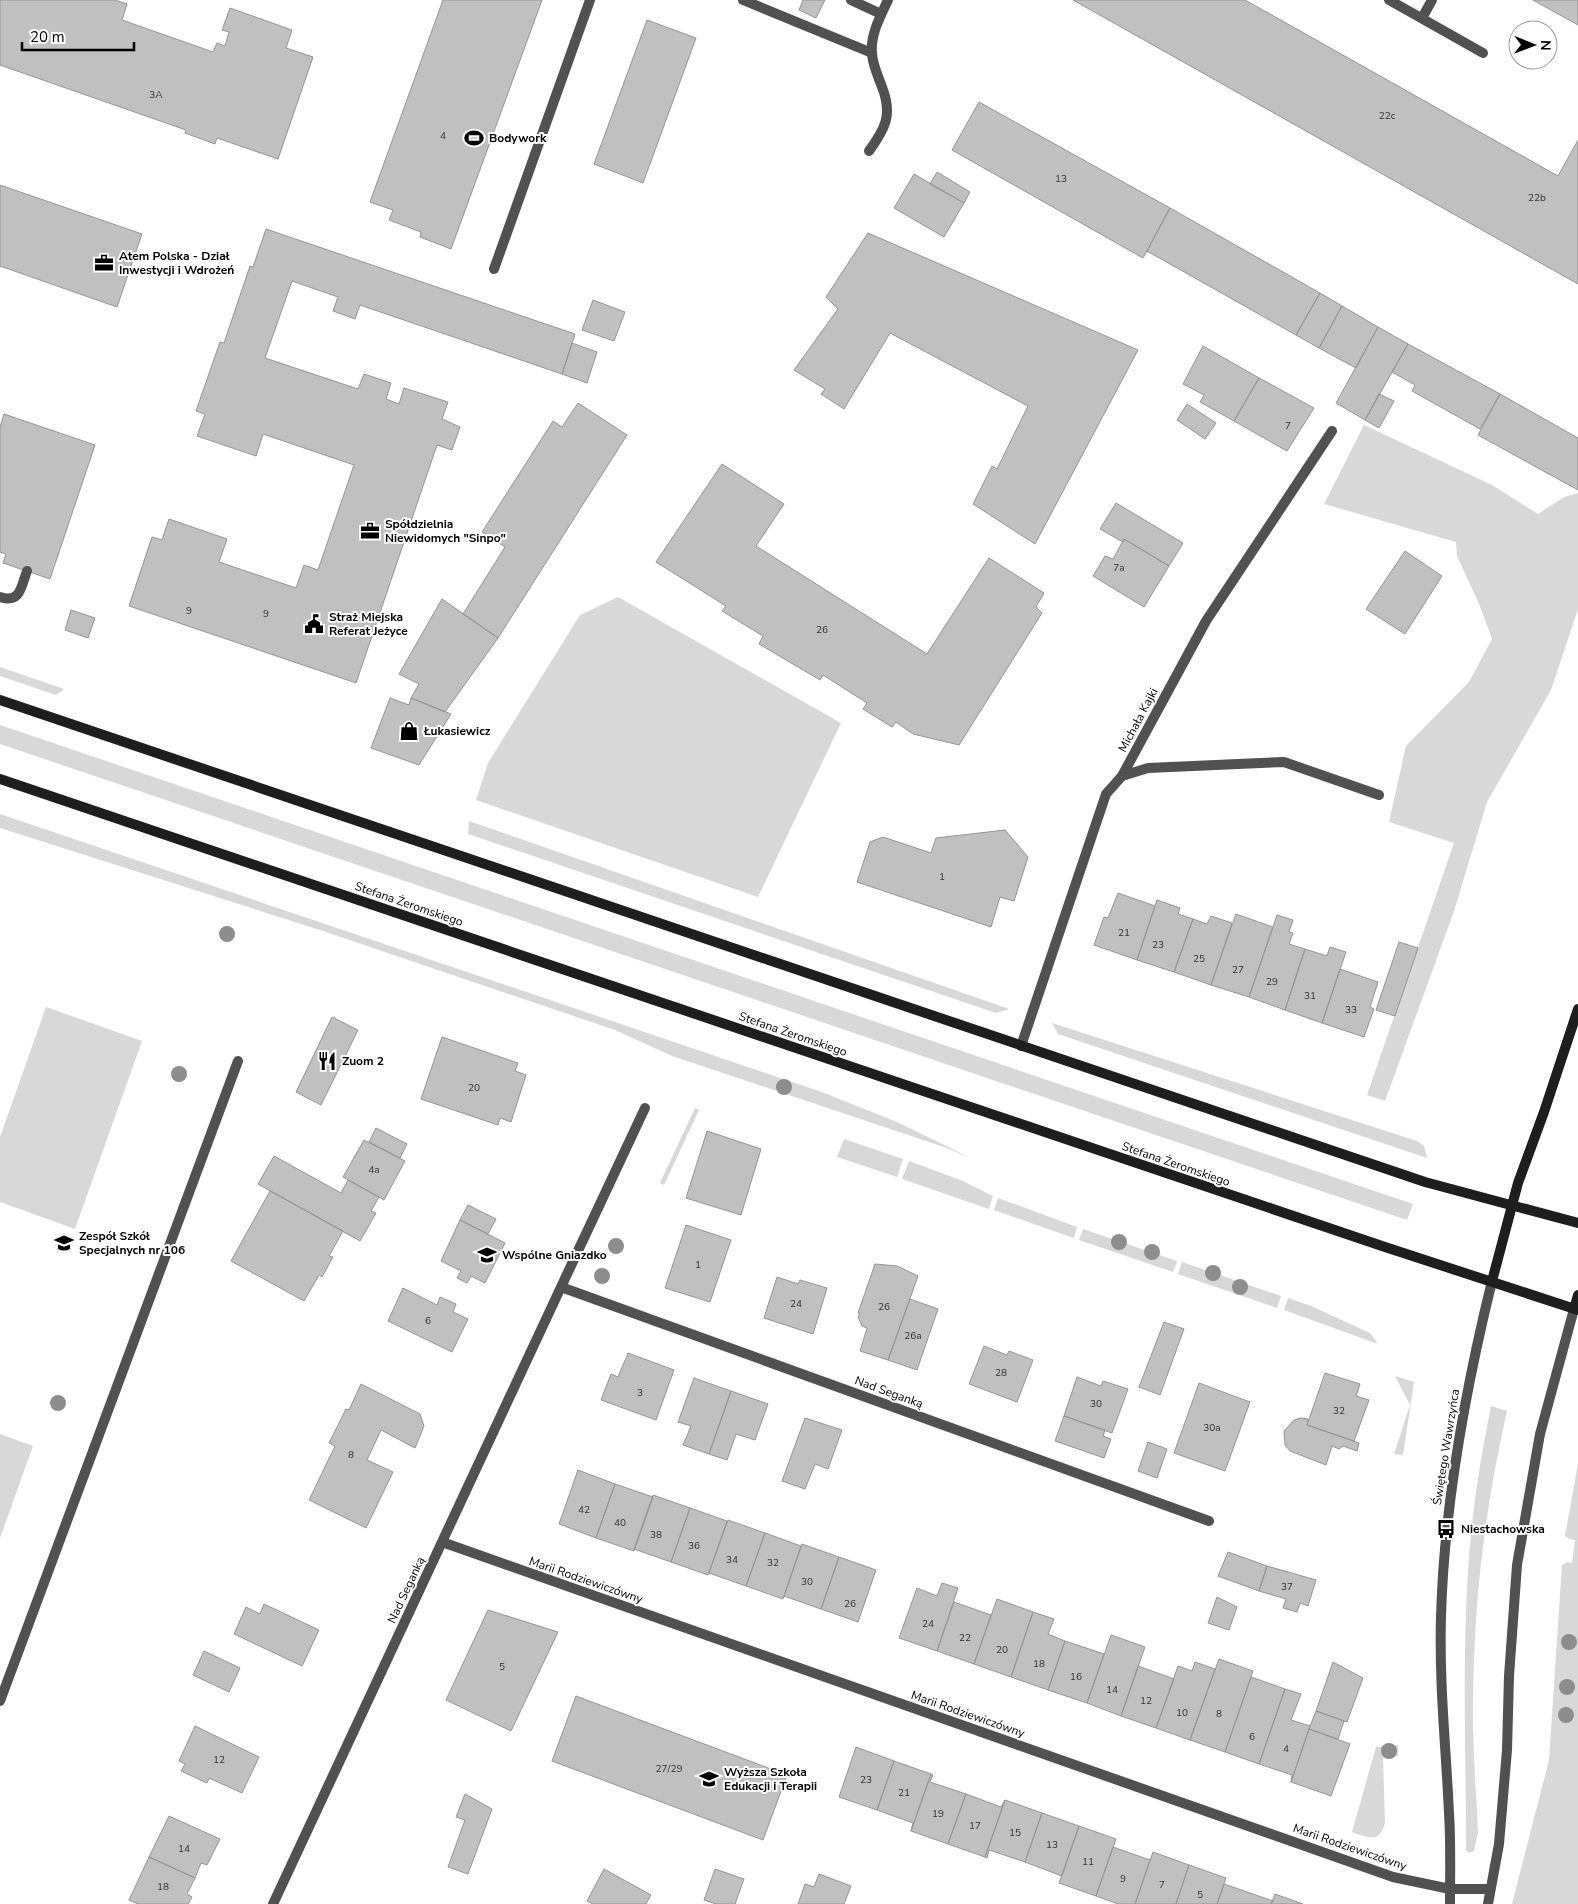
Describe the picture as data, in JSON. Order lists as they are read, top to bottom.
{
  "streets": {
    "main road": ["Stefana Żeromskiego", "Świętego Wawrzyńca"],
    "street": ["Michała Kajki", "Nad Seganką", "Marii Rodziewiczówny"]
  },
  "crossings": [
    ["Stefana Żeromskiego", "Świętego Wawrzyńca"],
    ["Nad Seganką", "Marii Rodziewiczówny"],
    ["Świętego Wawrzyńca", "Marii Rodziewiczówny"]
  ],
  "places": {
    "sports": ["Bodywork"],
    "office": ["Atem Polska - Dział Inwestycji i Wdrożeń", "Spółdzielnia Niewidomych \"Sinpo\""],
    "public building": ["Straż Miejska Referat Jeżyce"],
    "shop": ["Łukasiewicz"],
    "restaurant": ["Zuom 2"],
    "school or university": ["Zespół Szkół Specjalnych nr 106", "Wspólne Gniazdko", "Wyższa Szkoła Edukacji i Terapii"],
    "bus stop": ["Niestachowska"]
  },
  "house_numbers": [
    "3A",
    "22c",
    "4",
    "13",
    "22b",
    "7",
    "7a",
    "9",
    "9",
    "26",
    "1",
    "21",
    "23",
    "25",
    "27",
    "29",
    "31",
    "33",
    "20",
    "4a",
    "1",
    "24",
    "26",
    "6",
    "26a",
    "28",
    "3",
    "30",
    "32",
    "30a",
    "8",
    "42",
    "40",
    "38",
    "36",
    "34",
    "32",
    "30",
    "37",
    "26",
    "24",
    "22",
    "20",
    "18",
    "5",
    "16",
    "14",
    "12",
    "10",
    "8",
    "6",
    "4",
    "12",
    "27/29",
    "23",
    "21",
    "19",
    "17",
    "15",
    "13",
    "14",
    "11",
    "9",
    "7",
    "18",
    "5"
  ],
  "scale_bar": "20 m",
  "north": "right"
}
